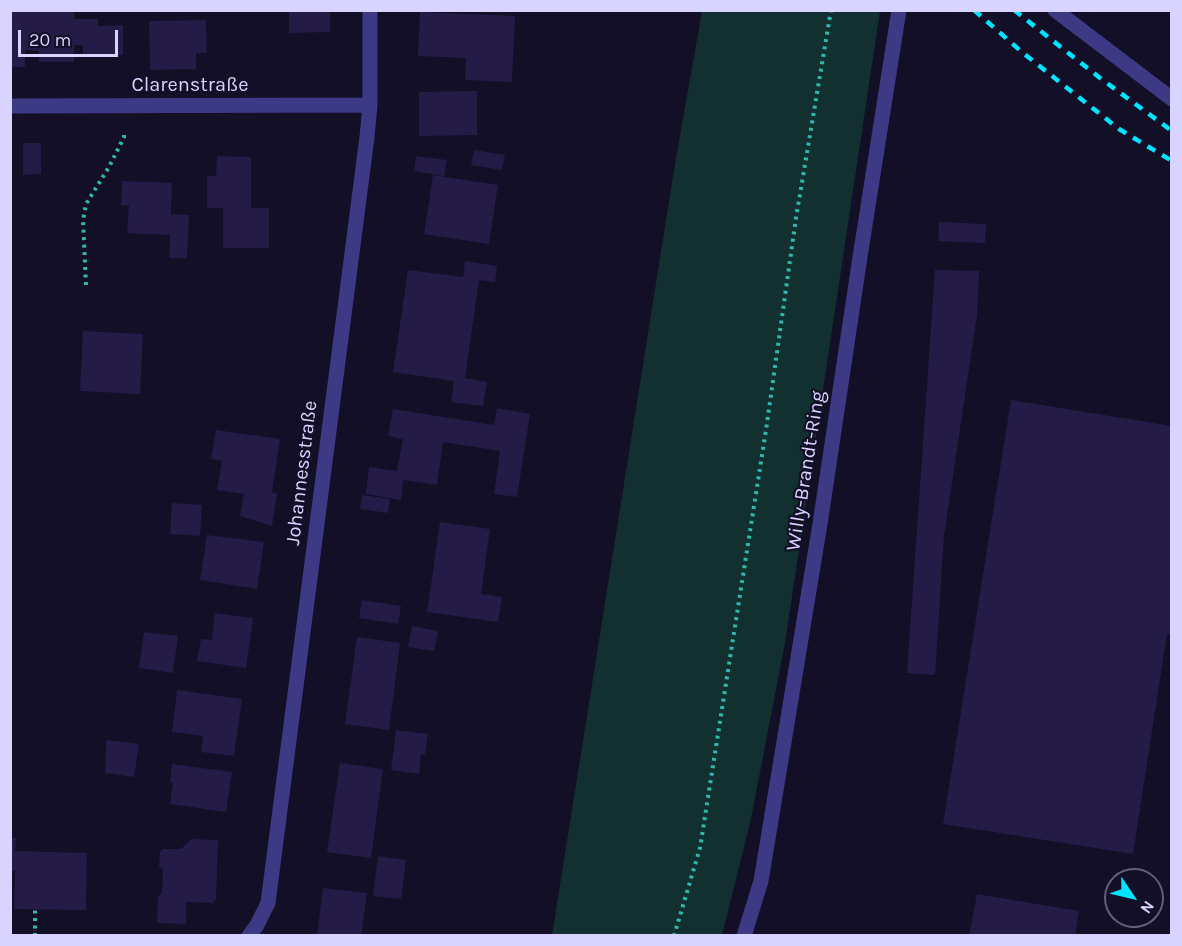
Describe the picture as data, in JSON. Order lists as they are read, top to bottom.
{
  "streets": {
    "street": ["Clarenstraße", "Willy-Brandt-Ring", "Johannesstraße"]
  },
  "crossings": [
    ["Clarenstraße", "Johannesstraße"]
  ],
  "scale_bar": "20 m",
  "north": "bottom right"
}
